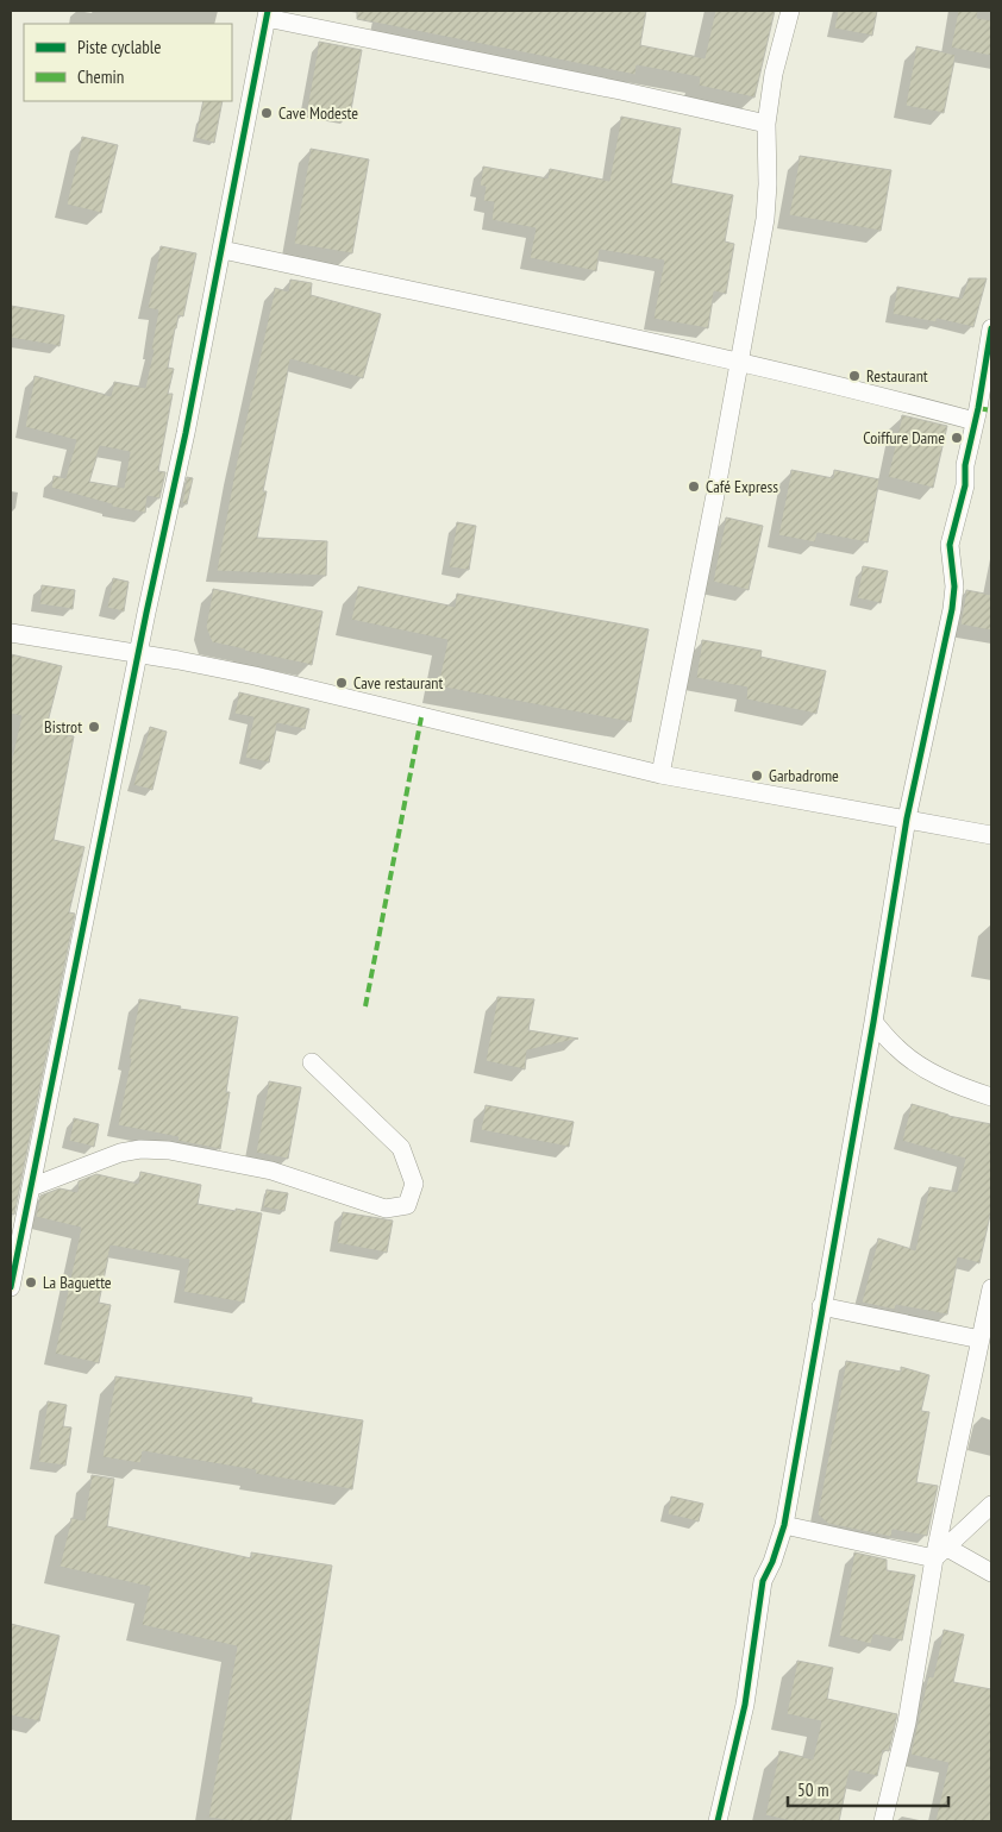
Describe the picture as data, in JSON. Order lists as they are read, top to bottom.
{
  "places": [
    "Cave Modeste",
    "Restaurant",
    "Coiffure Dame",
    "Café Express",
    "Cave restaurant",
    "Bistrot",
    "Garbadrome",
    "La Baguette"
  ],
  "legend": ["Piste cyclable", "Chemin"],
  "scale_bar": "50 m"
}
